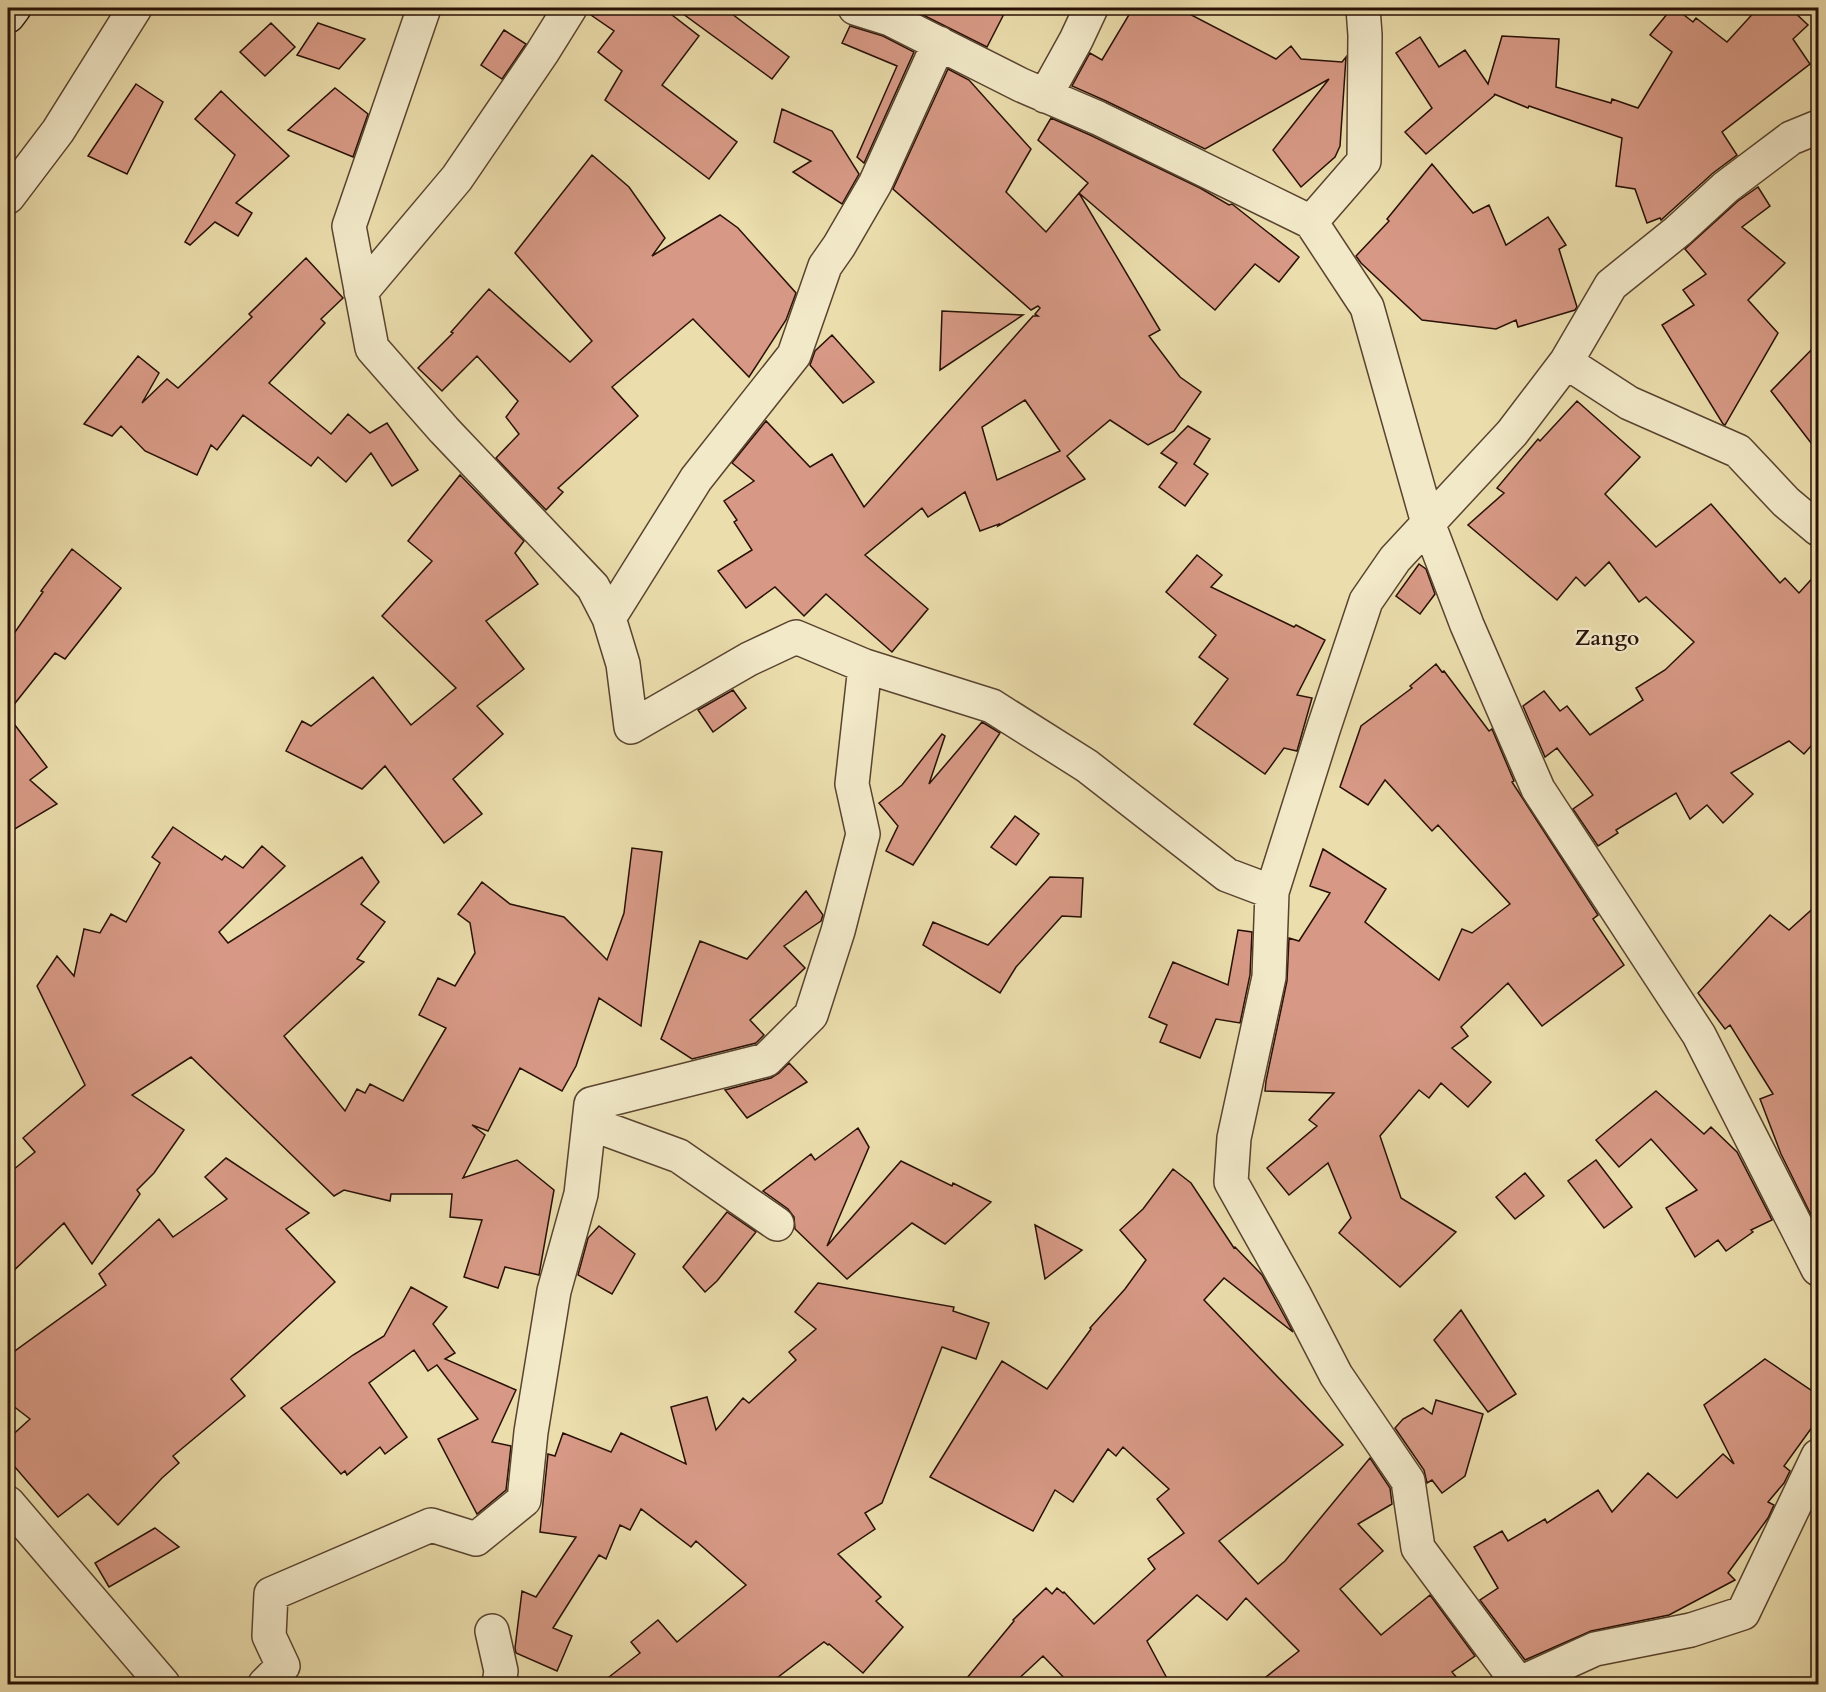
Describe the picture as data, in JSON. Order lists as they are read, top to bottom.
{
  "districts": ["Zango"]
}
